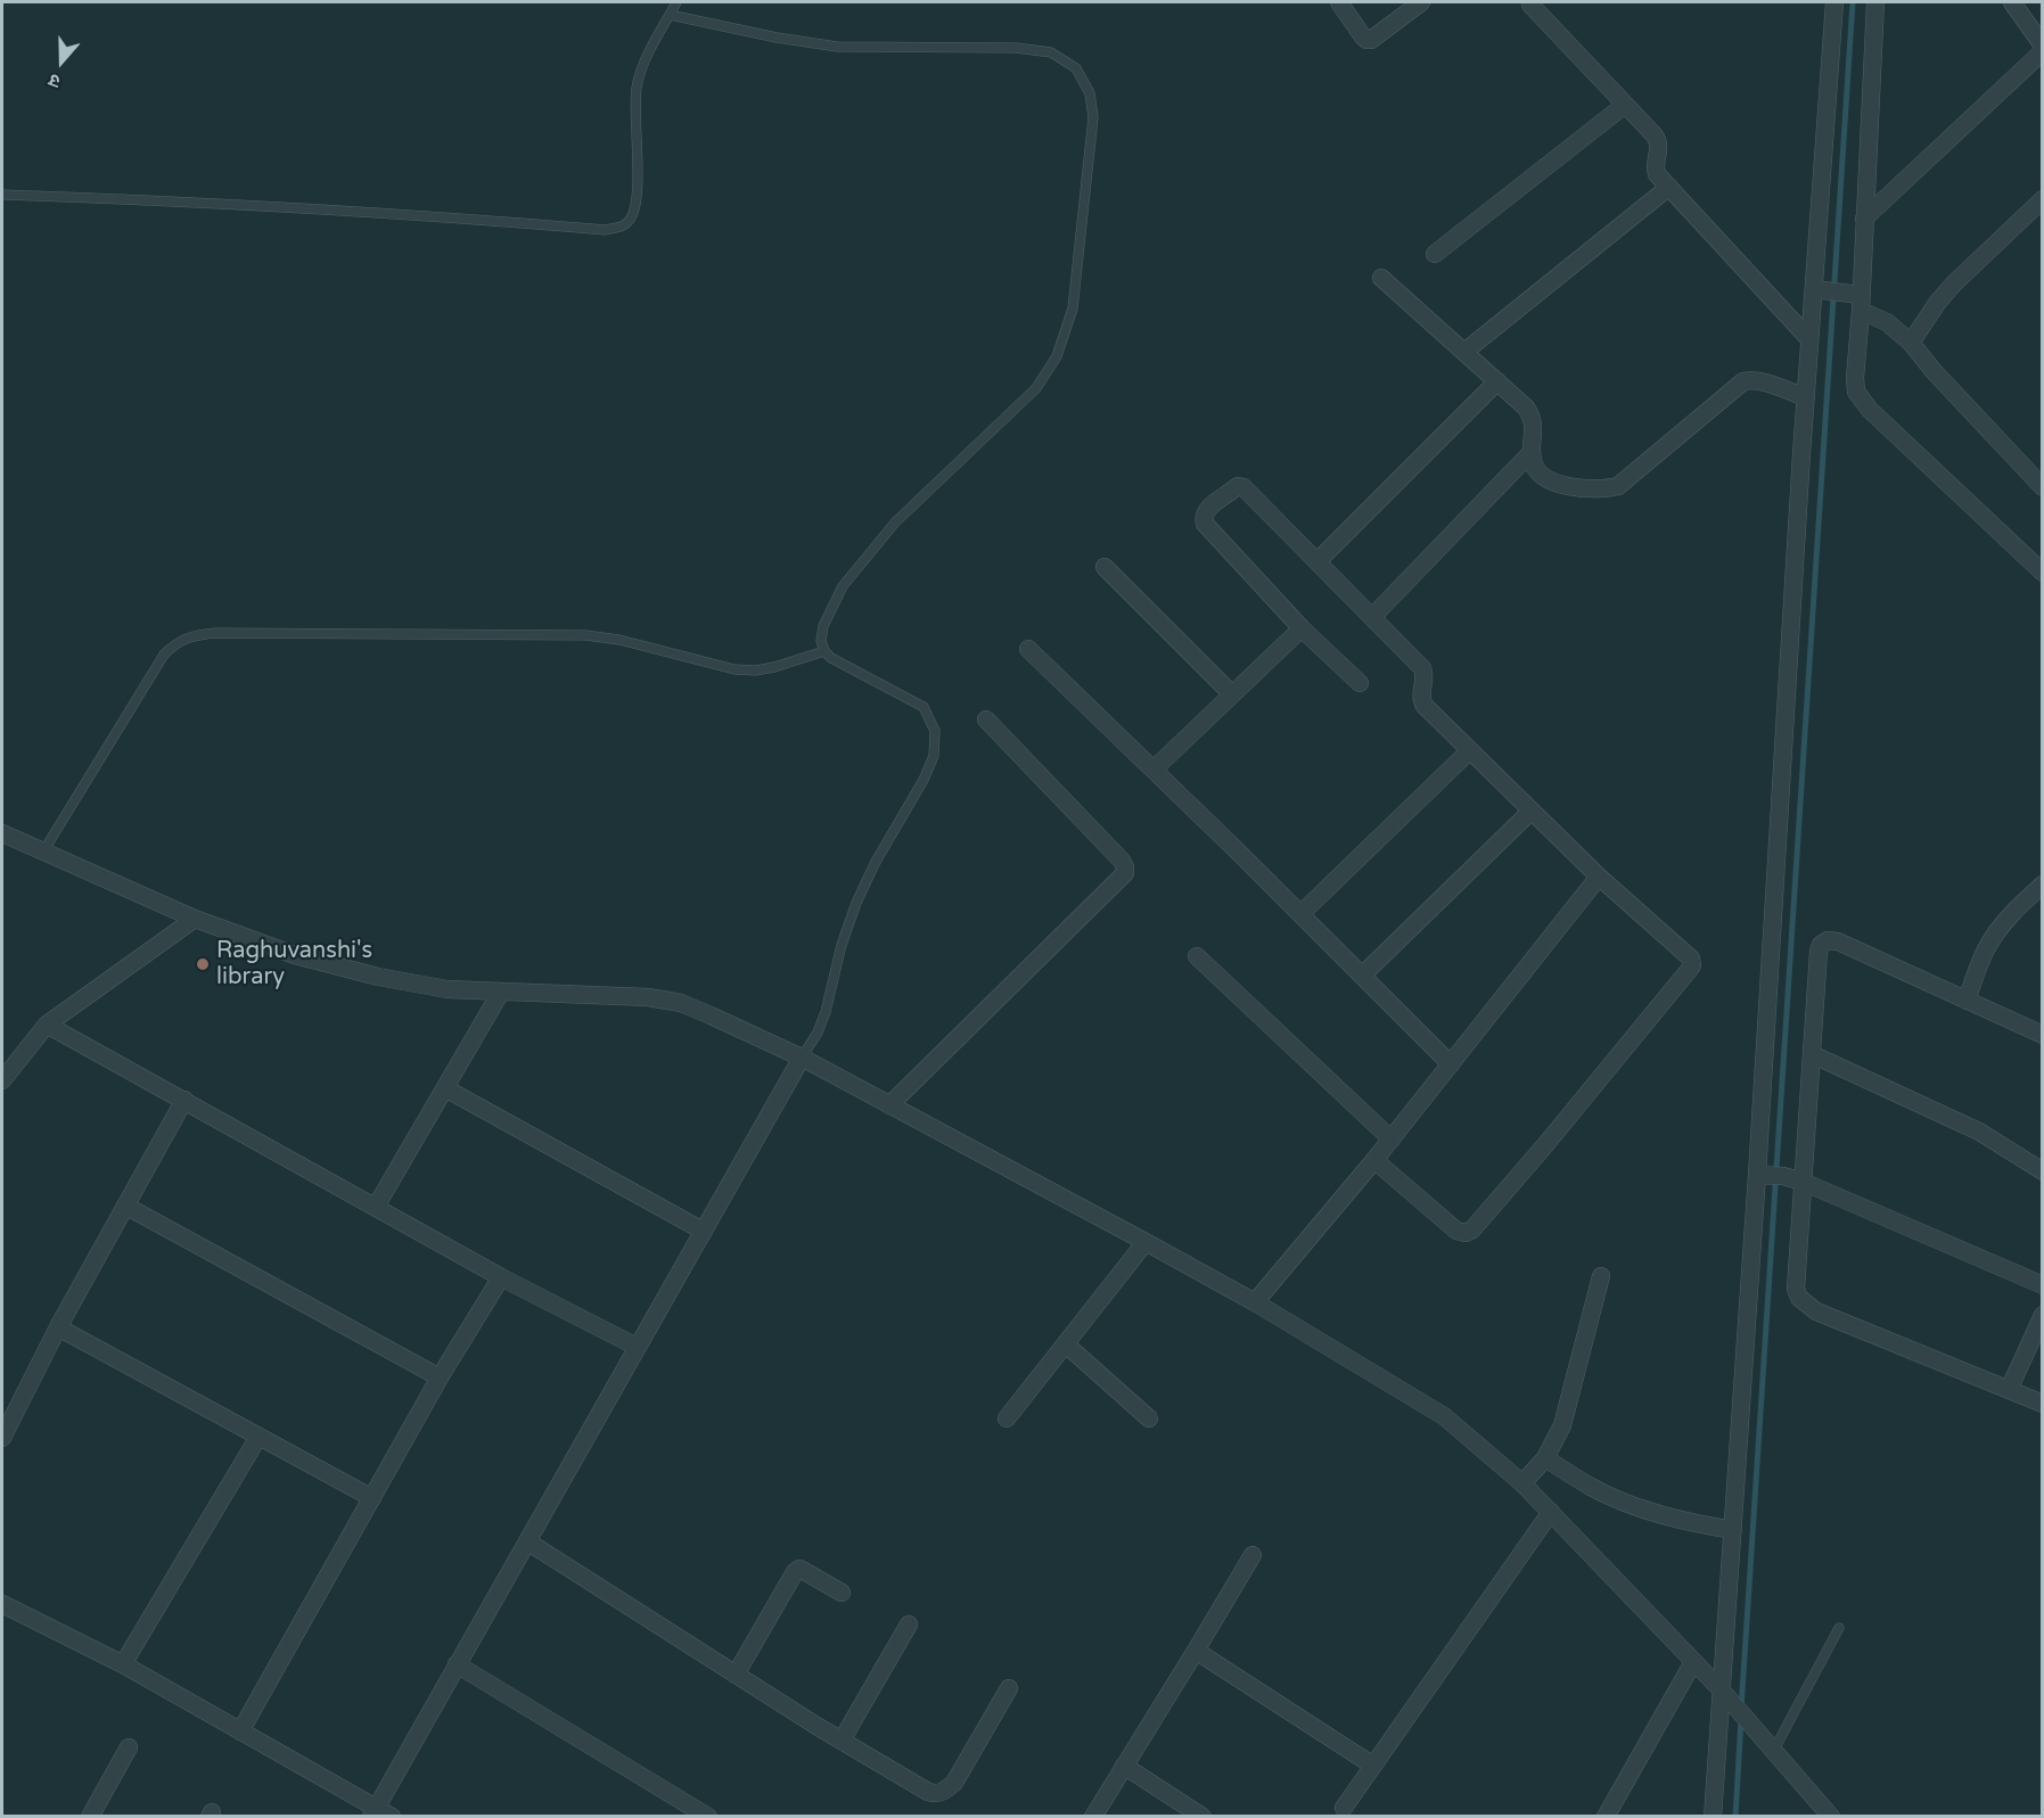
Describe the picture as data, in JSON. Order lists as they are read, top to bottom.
{
  "places": ["Raghuvanshi's library"],
  "north": "bottom"
}
